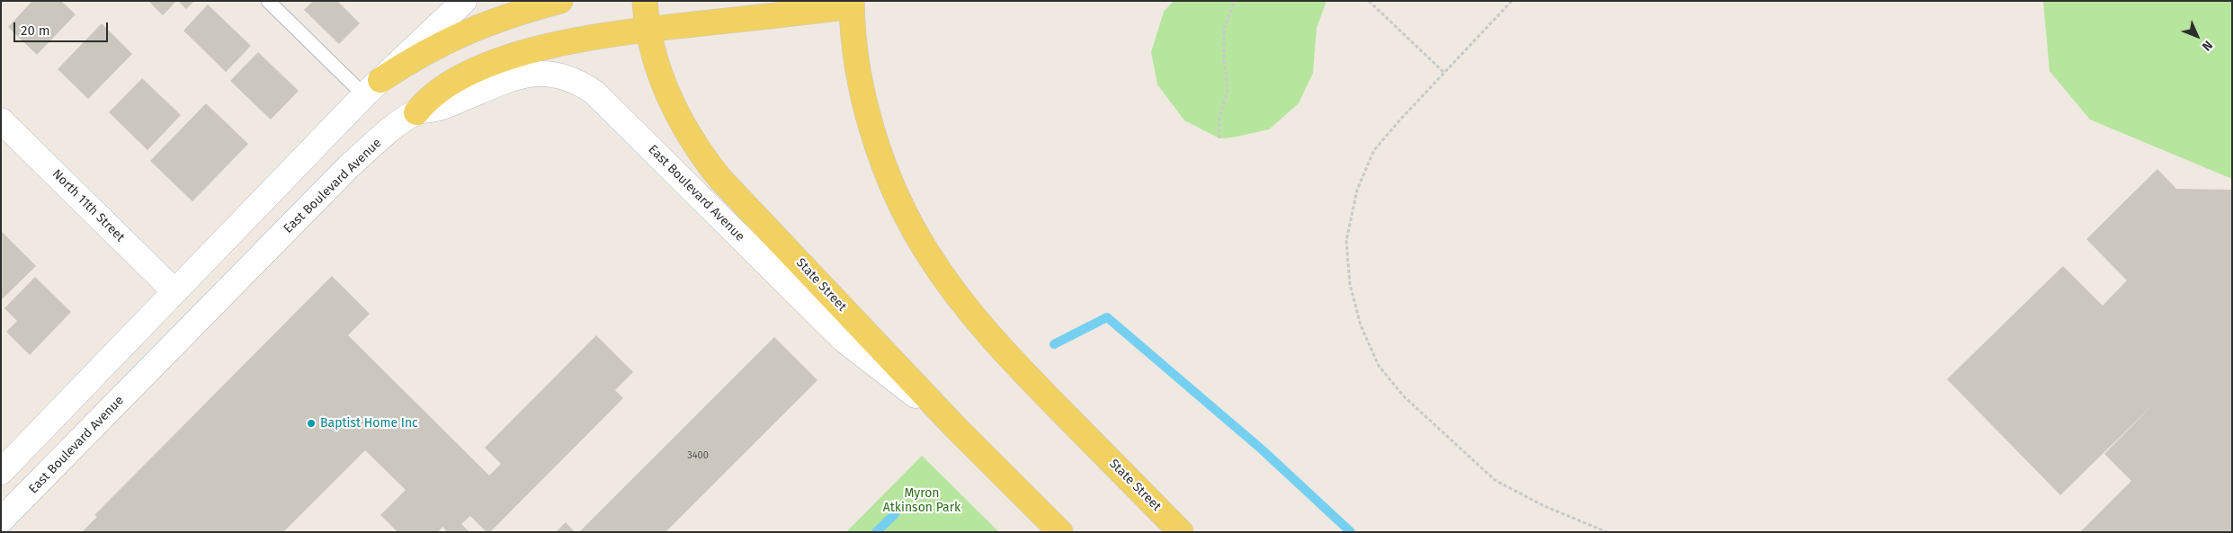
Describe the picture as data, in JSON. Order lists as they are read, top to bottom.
{
  "streets": {
    "main road": ["State Street"],
    "street": ["East Boulevard Avenue", "North 11th Street"]
  },
  "crossings": [
    ["East Boulevard Avenue", "State Street"]
  ],
  "parks": ["Myron Atkinson Park"],
  "places": ["Baptist Home Inc"],
  "house_numbers": ["3400"],
  "scale_bar": "20 m",
  "north": "bottom right"
}
